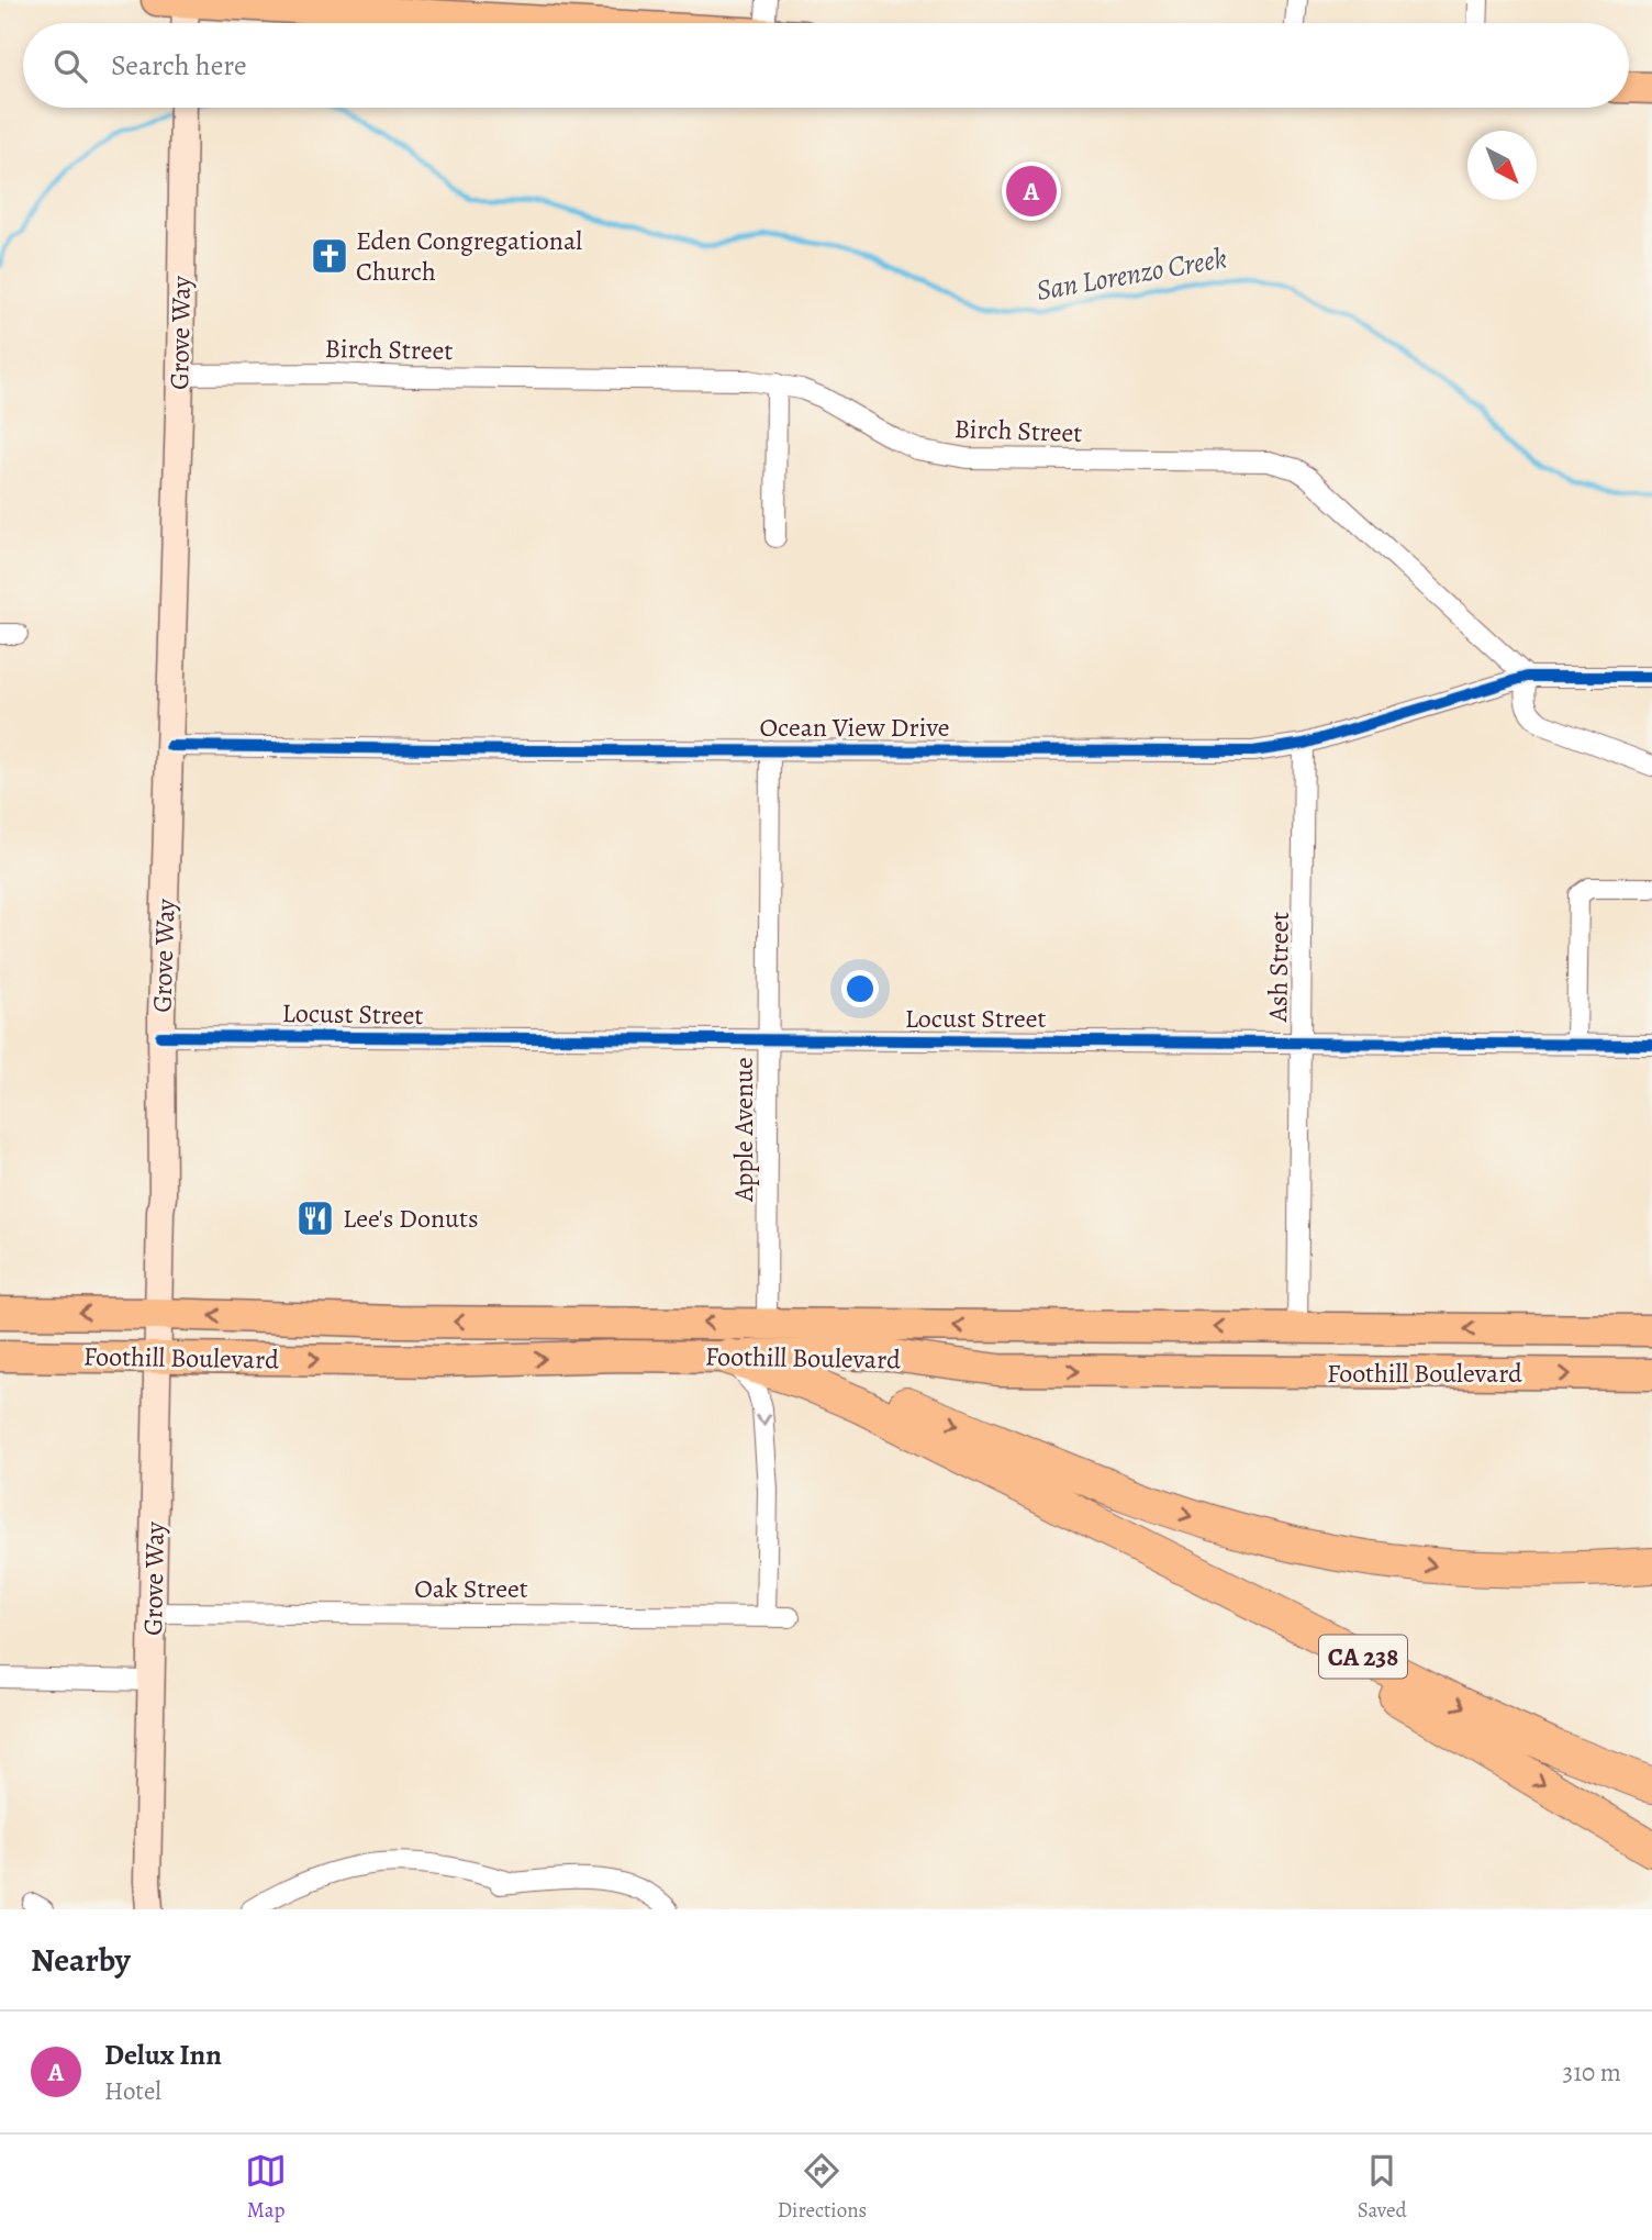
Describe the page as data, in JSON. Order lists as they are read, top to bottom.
{
  "streets": {
    "highway": ["CA 238"],
    "main road": ["Grove Way", "Foothill Boulevard"],
    "street": [
      "Birch Street",
      "Ocean View Drive",
      "Ash Street",
      "Locust Street",
      "Apple Avenue",
      "Oak Street"
    ]
  },
  "crossings": [
    ["Grove Way", "Birch Street"],
    ["Grove Way", "Ocean View Drive"],
    ["Grove Way", "Locust Street"],
    ["Grove Way", "Foothill Boulevard"],
    ["Grove Way", "Oak Street"],
    ["Birch Street", "Ocean View Drive"],
    ["Ocean View Drive", "Ash Street"],
    ["Ocean View Drive", "Apple Avenue"],
    ["Ash Street", "Locust Street"],
    ["Ash Street", "Foothill Boulevard"],
    ["Locust Street", "Apple Avenue"],
    ["Apple Avenue", "Foothill Boulevard"],
    ["Foothill Boulevard", "CA 238"]
  ],
  "water": ["San Lorenzo Creek"],
  "places": {
    "church": ["Eden Congregational Church"],
    "restaurant": ["Lee's Donuts"]
  },
  "north": "bottom right",
  "page": {
    "search": "Search here",
    "pins": "A",
    "heading": "Nearby",
    "list": [
      {
        "mark": "A",
        "name": "Delux Inn",
        "note": "Hotel",
        "value": "310 m"
      }
    ],
    "nav": ["Map", "Directions", "Saved"]
  }
}
